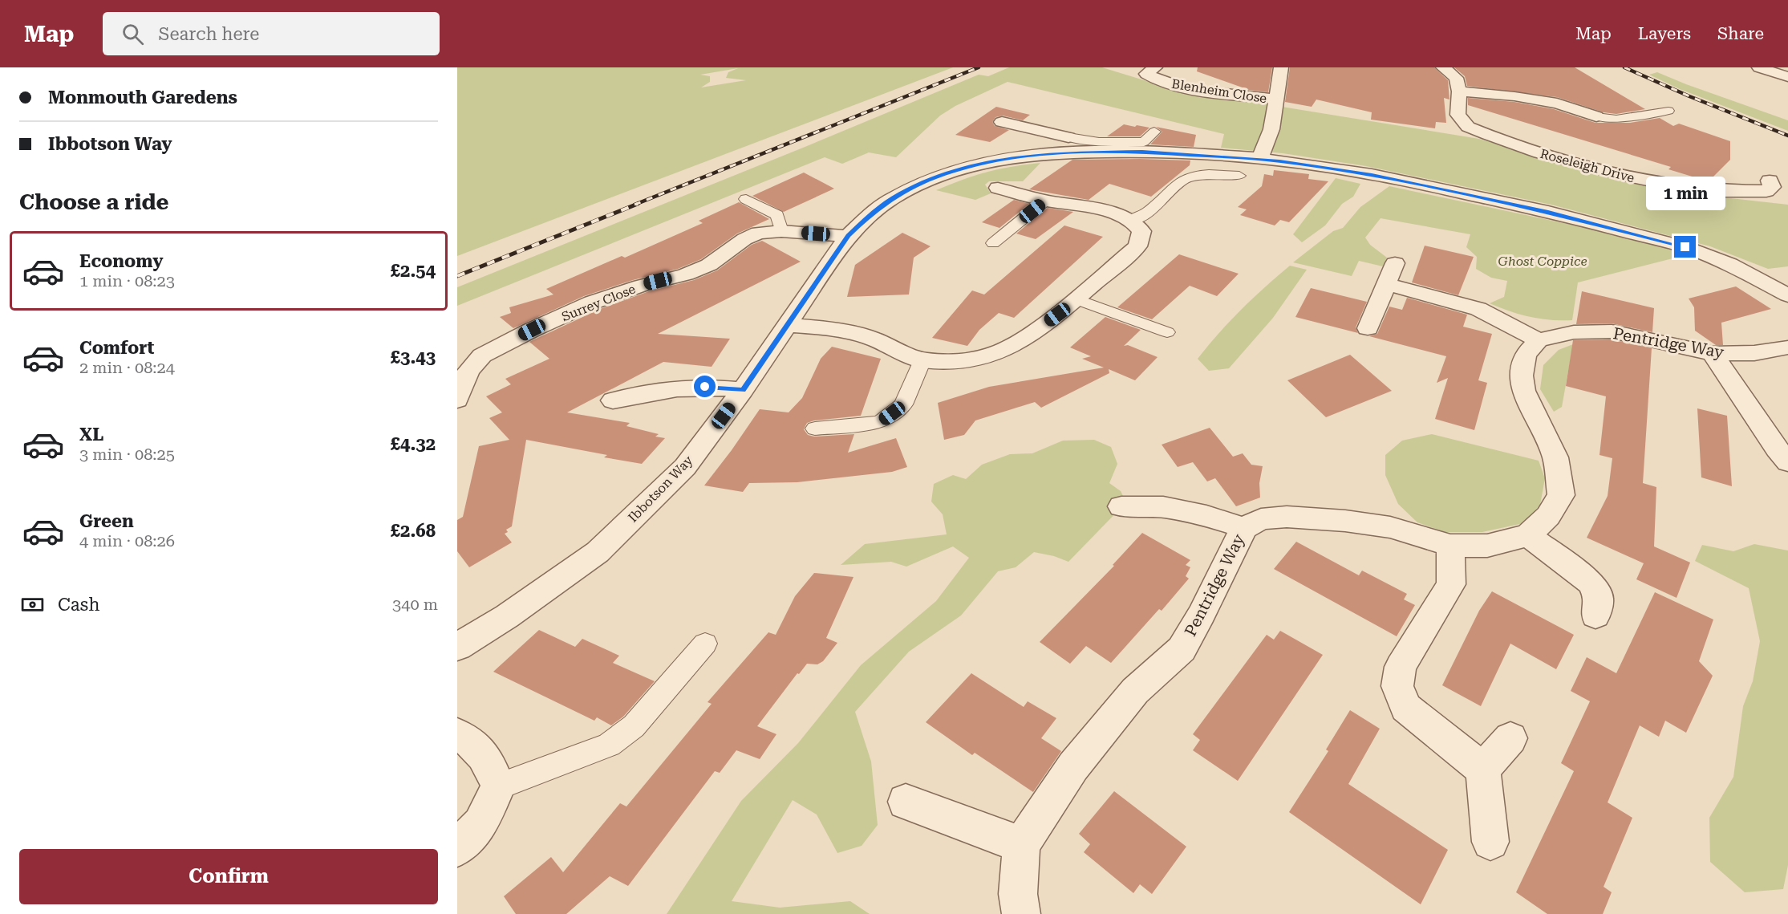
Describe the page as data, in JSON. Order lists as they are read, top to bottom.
{
  "streets": {
    "street": [
      "Blenheim Close",
      "Roseleigh Drive",
      "Surrey Close",
      "Pentridge Way",
      "Ibbotson Way"
    ]
  },
  "crossings": [
    ["Surrey Close", "Ibbotson Way"]
  ],
  "parks": ["Ghost Coppice"],
  "page": {
    "header": "Map",
    "search": "Search here",
    "nav": ["Map", "Layers", "Share"],
    "banner": ["Monmouth Garedens", "Ibbotson Way"],
    "heading": "Choose a ride",
    "bubble": "1 min",
    "list": [
      {
        "name": "Economy",
        "note": "1 min · 08:23",
        "value": "£2.54"
      },
      {
        "name": "Comfort",
        "note": "2 min · 08:24",
        "value": "£3.43"
      },
      {
        "name": "XL",
        "note": "3 min · 08:25",
        "value": "£4.32"
      },
      {
        "name": "Green",
        "note": "4 min · 08:26",
        "value": "£2.68"
      }
    ],
    "pay": ["Cash", "340 m"],
    "buttons": "Confirm"
  }
}
